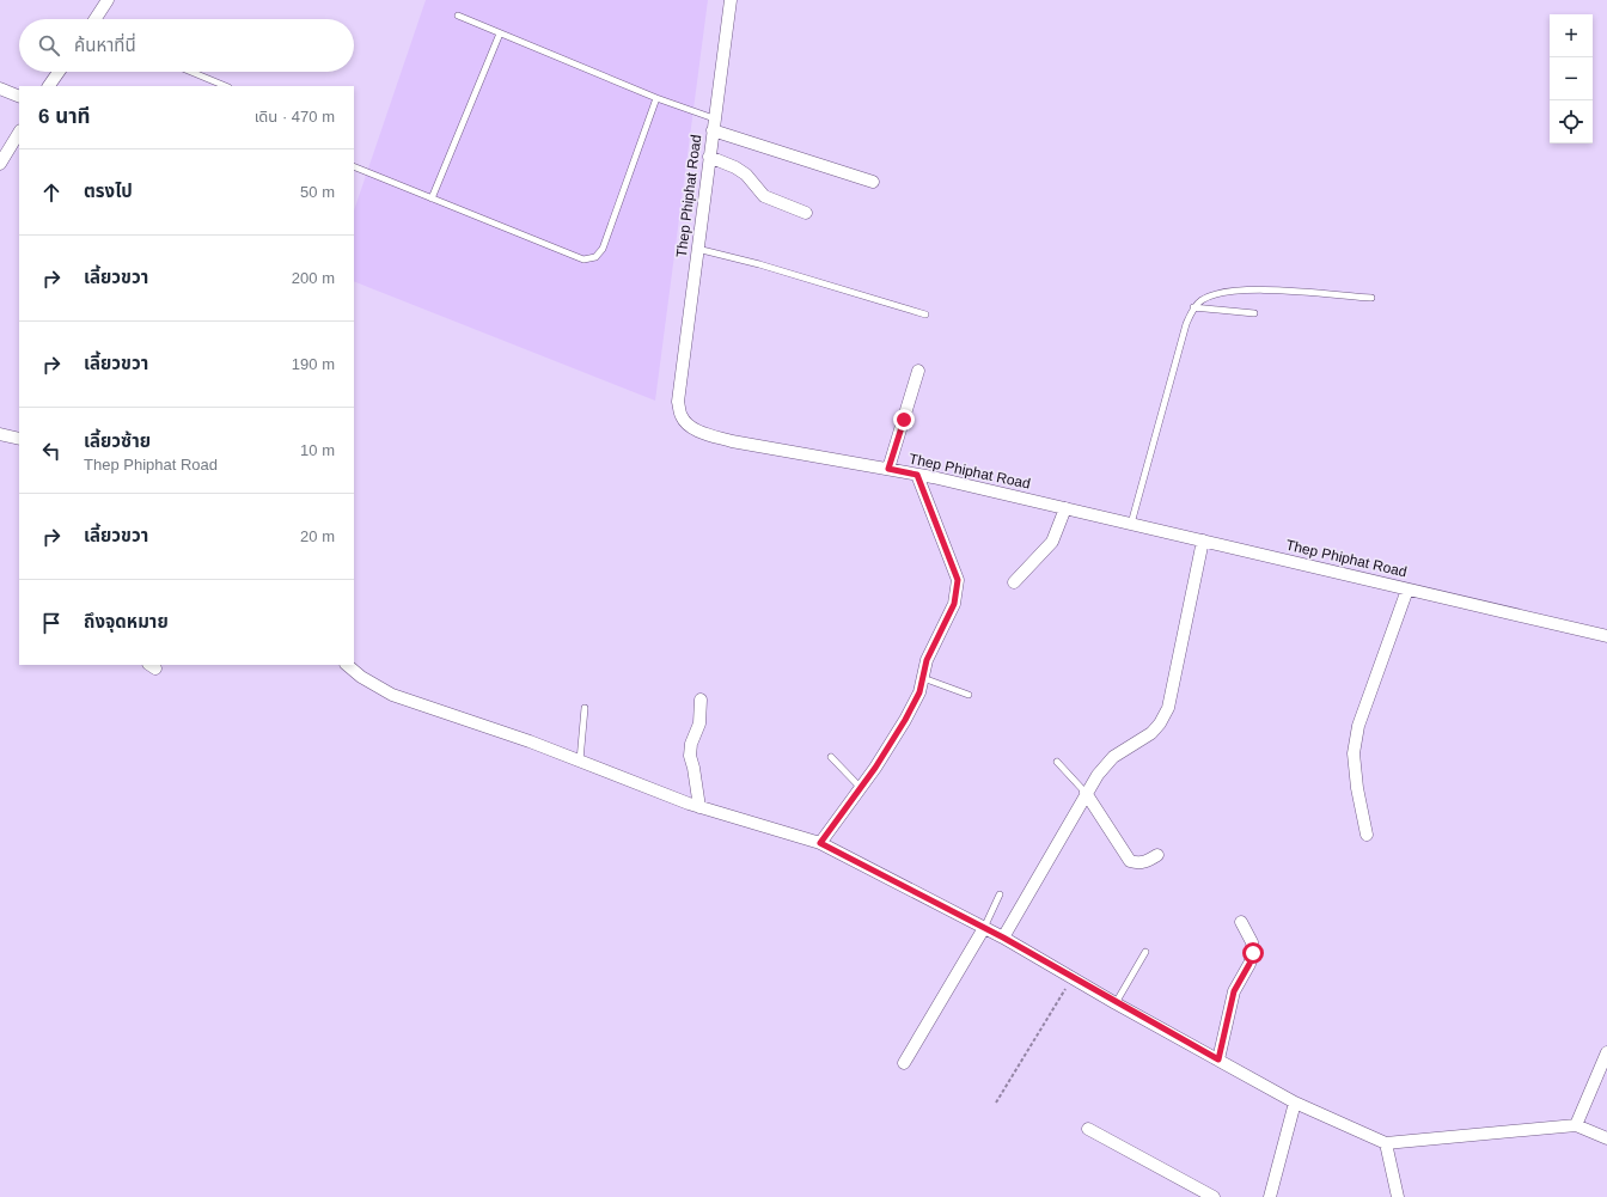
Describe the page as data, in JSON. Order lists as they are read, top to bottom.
{
  "streets": {
    "street": ["Thep Phiphat Road"]
  },
  "page": {
    "map_buttons": ["+", "−"],
    "search": "ค้นหาที่นี่",
    "heading": ["6 นาที", "เดิน · 470 m"],
    "list": [
      ["ตรงไป", "50 m"],
      ["เลี้ยวขวา", "200 m"],
      ["เลี้ยวขวา", "190 m"],
      ["เลี้ยวซ้าย", "Thep Phiphat Road", "10 m"],
      ["เลี้ยวขวา", "20 m"],
      "ถึงจุดหมาย"
    ]
  }
}
